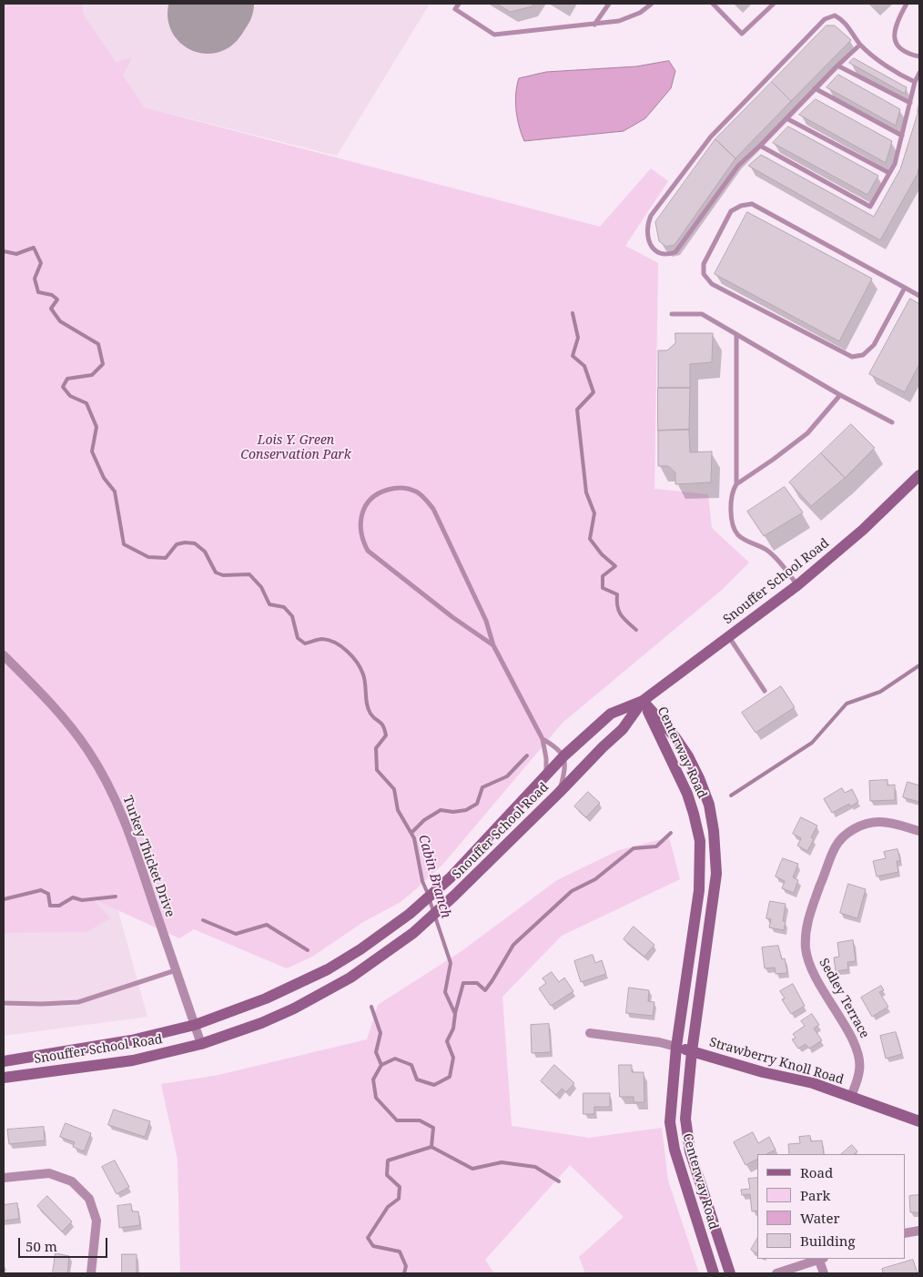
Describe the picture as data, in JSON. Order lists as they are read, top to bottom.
{
  "streets": {
    "main road": ["Snouffer School Road", "Centerway Road", "Strawberry Knoll Road"],
    "street": ["Turkey Thicket Drive", "Sedley Terrace"]
  },
  "crossings": [
    ["Snouffer School Road", "Centerway Road"],
    ["Snouffer School Road", "Turkey Thicket Drive"],
    ["Centerway Road", "Strawberry Knoll Road"],
    ["Sedley Terrace", "Strawberry Knoll Road"]
  ],
  "water": ["Cabin Branch"],
  "parks": ["Lois Y. Green Conservation Park"],
  "legend": [
    "Road",
    "Park",
    "Water",
    "Building"
  ],
  "scale_bar": "50 m"
}
